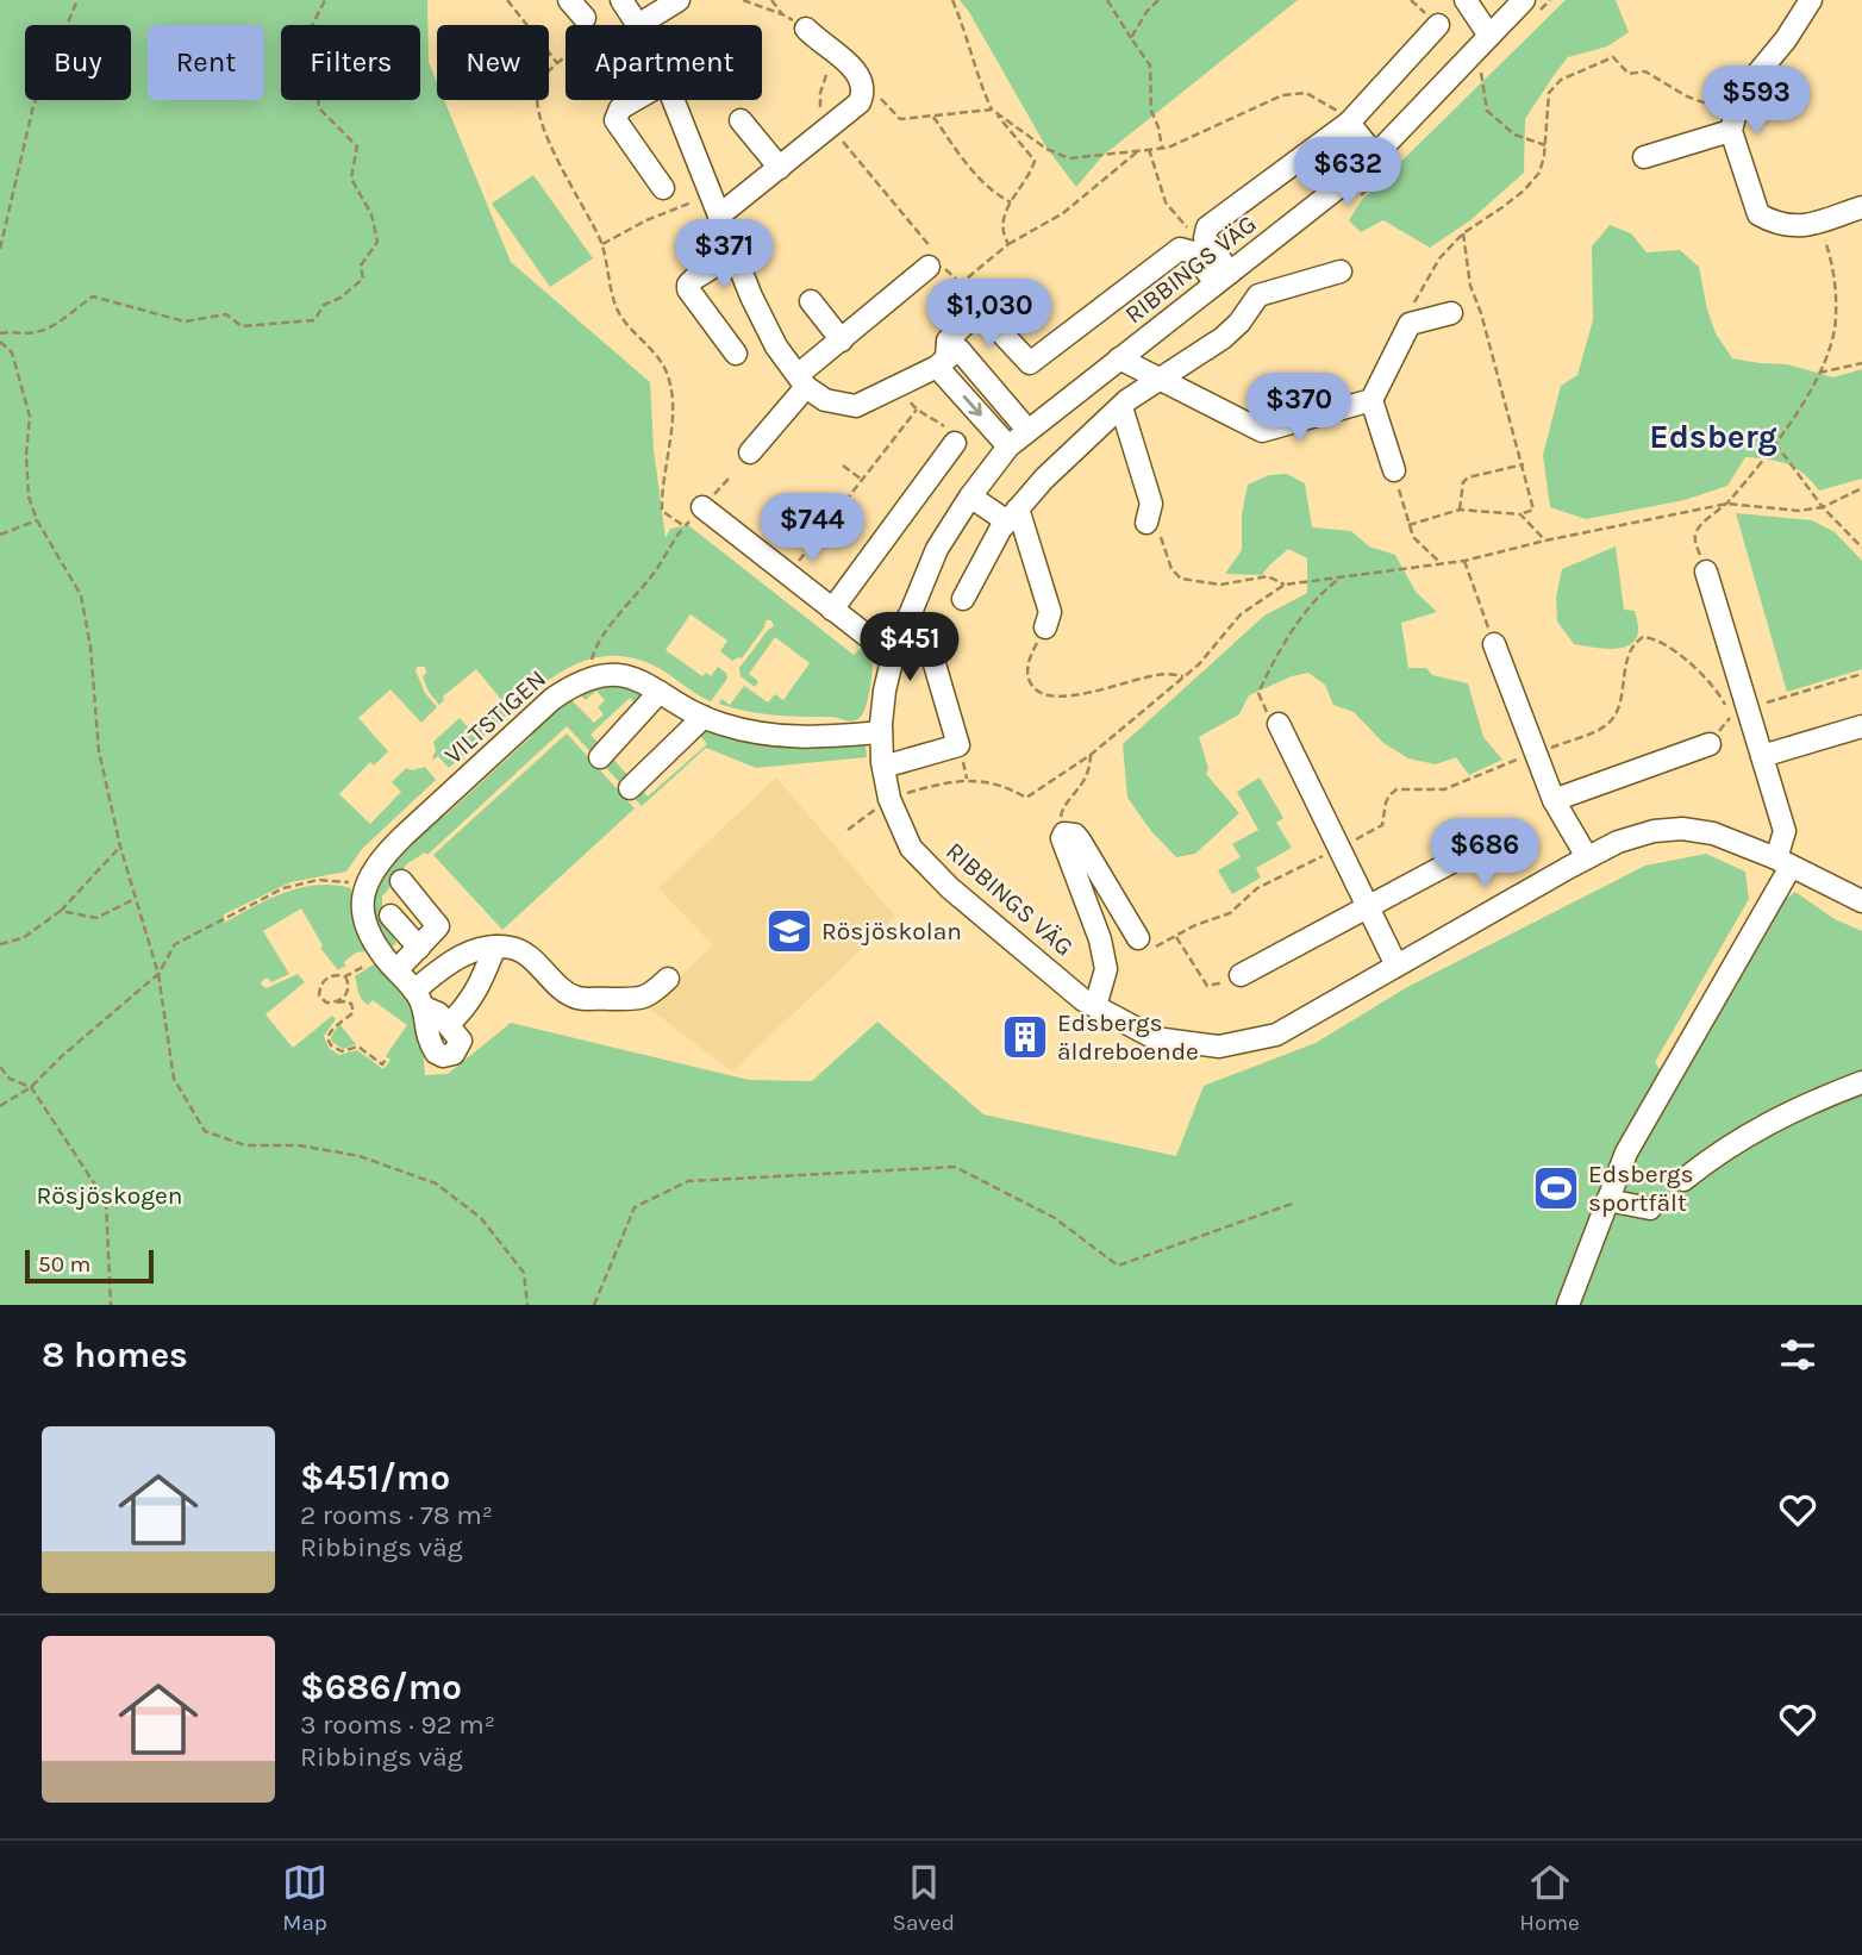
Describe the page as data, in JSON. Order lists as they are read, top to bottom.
{
  "streets": {
    "street": ["RIBBINGS VÄG", "VILTSTIGEN"]
  },
  "crossings": [
    ["RIBBINGS VÄG", "VILTSTIGEN"]
  ],
  "districts": ["Edsberg"],
  "parks": ["Rösjöskogen"],
  "places": {
    "school or university": ["Rösjöskolan"],
    "building": ["Edsbergs äldreboende"],
    "sports": ["Edsbergs sportfält"]
  },
  "scale_bar": "50 m",
  "page": {
    "chip": [
      "Buy",
      "Rent",
      "Filters",
      "New",
      "Apartment"
    ],
    "price": [
      "$593",
      "$632",
      "$371",
      "$1,030",
      "$370",
      "$744",
      "$451",
      "$686"
    ],
    "scale": "50 m",
    "heading": "8 homes",
    "list": [
      {
        "name": "$451/mo",
        "note": "2 rooms · 78 m² · Ribbings väg"
      },
      {
        "name": "$686/mo",
        "note": "3 rooms · 92 m² · Ribbings väg"
      }
    ],
    "tabs": ["Map", "Saved", "Home"]
  }
}
